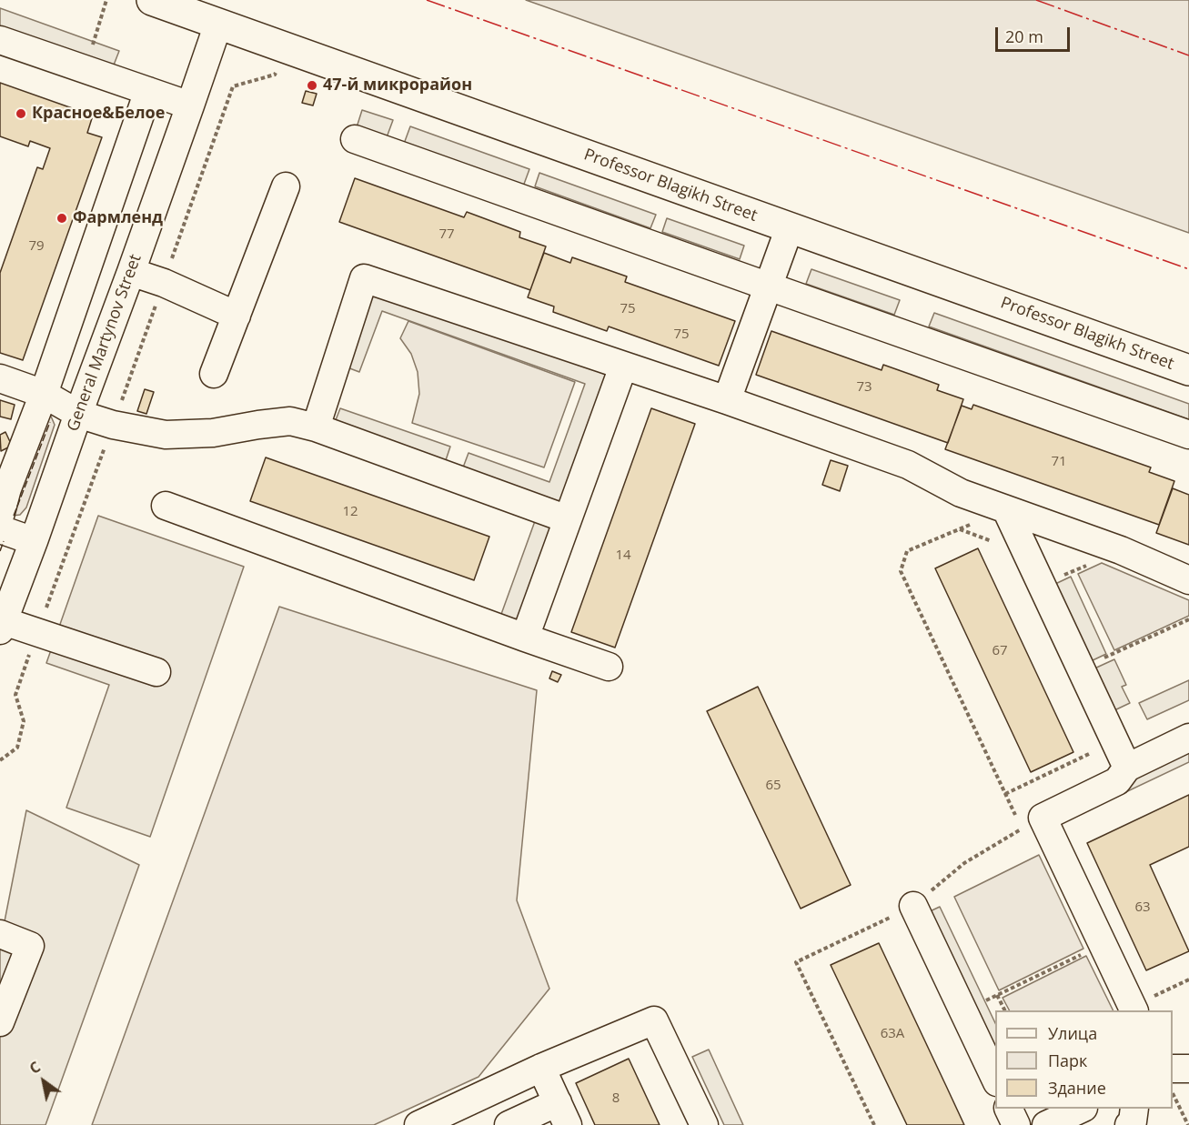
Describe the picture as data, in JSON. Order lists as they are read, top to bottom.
{
  "streets": {
    "main road": ["Professor Blagikh Street"],
    "street": ["General Martynov Street"]
  },
  "crossings": [
    ["Professor Blagikh Street", "General Martynov Street"]
  ],
  "places": ["47-й микрорайон", "Красное&Белое", "Фармленд"],
  "house_numbers": [
    "77",
    "79",
    "75",
    "75",
    "73",
    "71",
    "12",
    "14",
    "67",
    "65",
    "63",
    "63А",
    "8"
  ],
  "legend": ["Улица", "Парк", "Здание"],
  "scale_bar": "20 m",
  "north": "top left"
}
